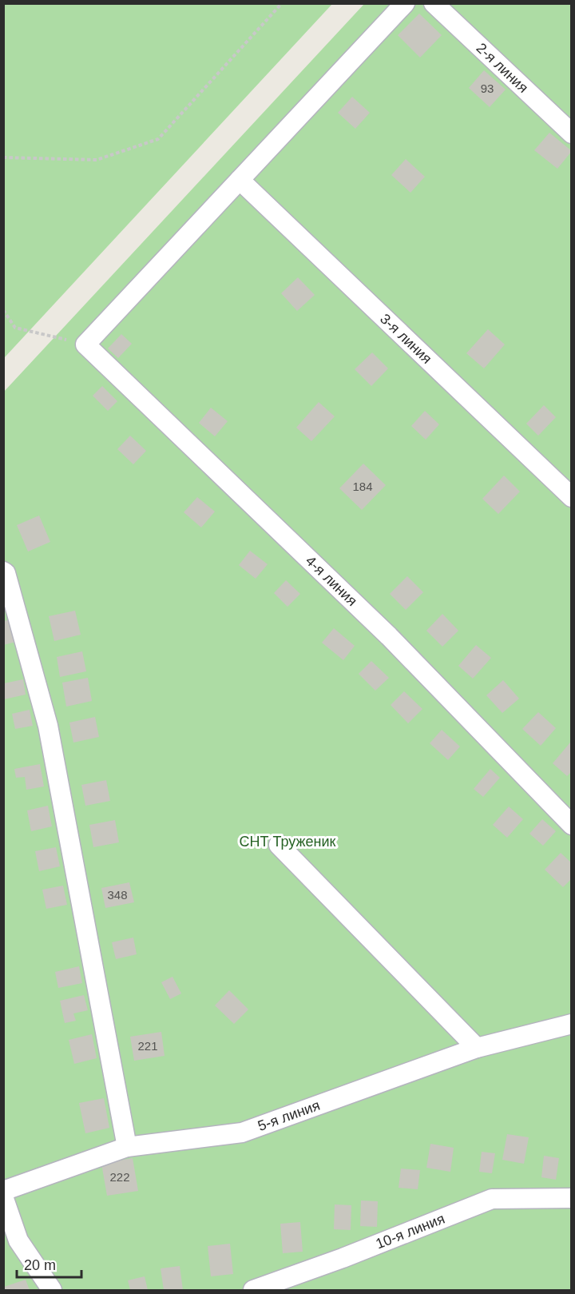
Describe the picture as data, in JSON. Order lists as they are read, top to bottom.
{
  "streets": {
    "street": [
      "2-я линия",
      "3-я линия",
      "4-я линия",
      "5-я линия",
      "10-я линия"
    ]
  },
  "parks": ["СНТ Труженик"],
  "house_numbers": [
    "93",
    "184",
    "348",
    "221",
    "222"
  ],
  "scale_bar": "20 m"
}
